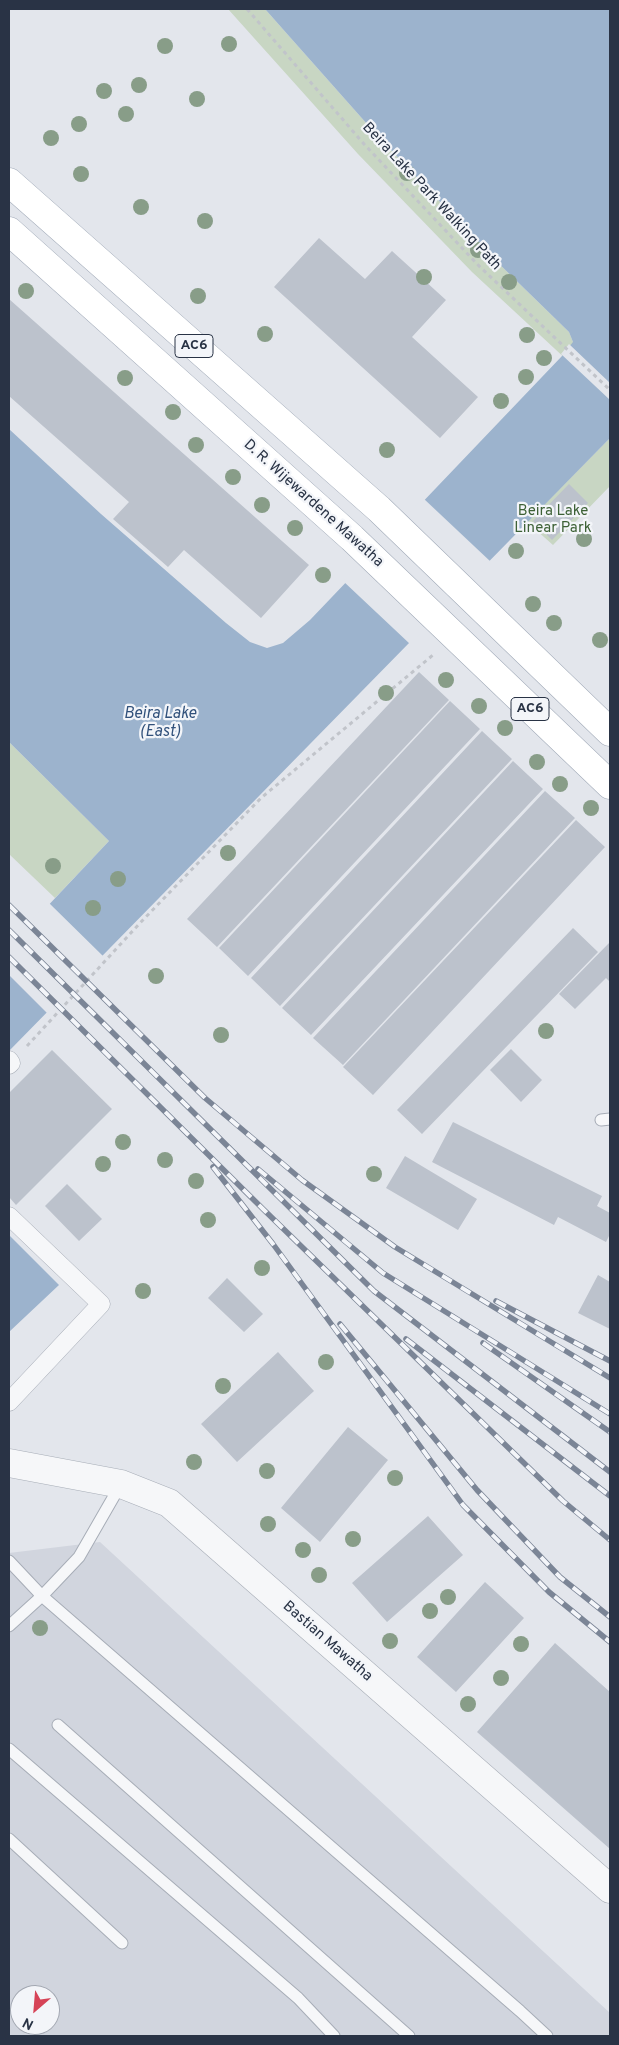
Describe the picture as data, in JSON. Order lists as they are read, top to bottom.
{
  "streets": {
    "main road": ["AC6", "D. R. Wijewardene Mawatha"],
    "street": ["Bastian Mawatha"],
    "path": ["Beira Lake Park Walking Path"]
  },
  "water": ["Beira Lake (East)"],
  "parks": ["Beira Lake Linear Park"],
  "north": "bottom left"
}
